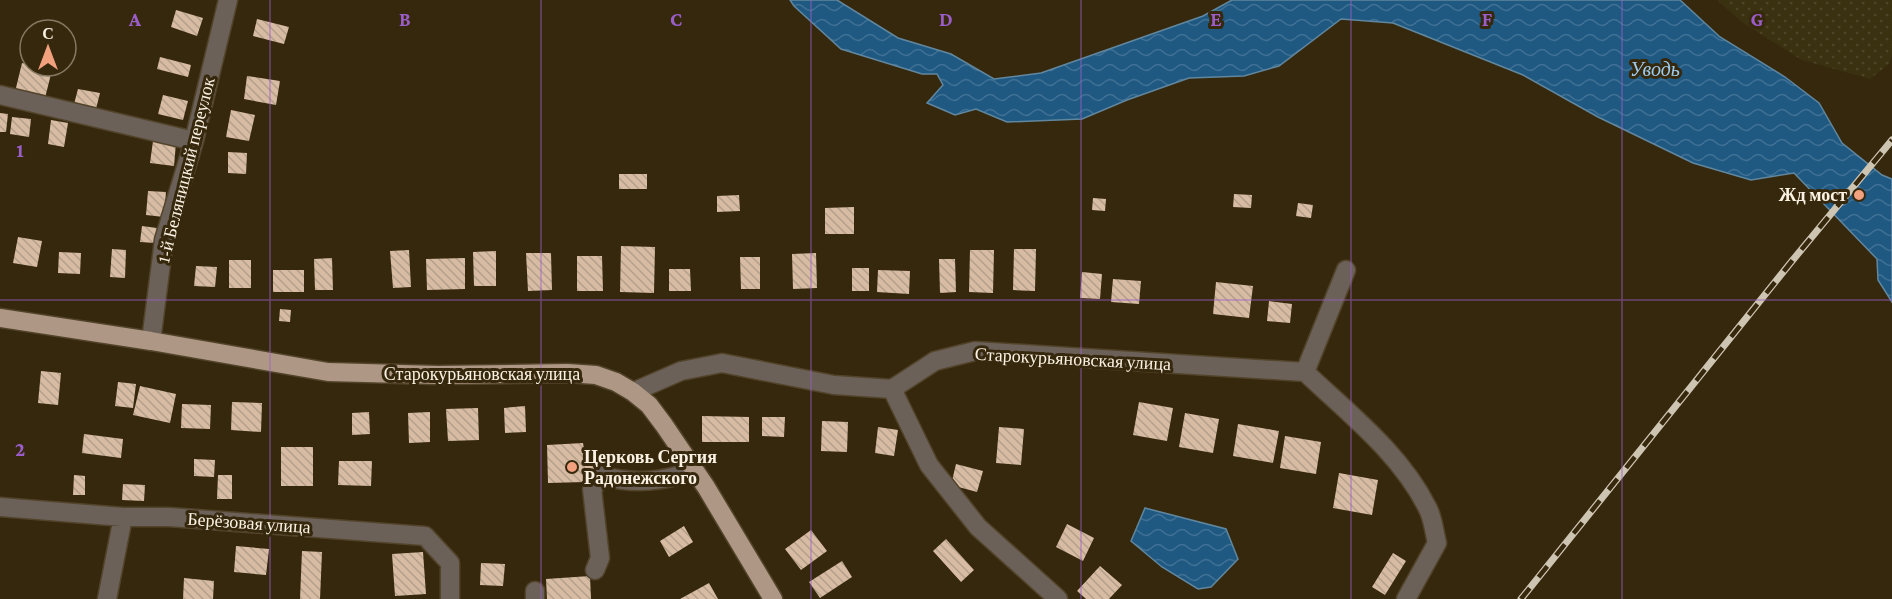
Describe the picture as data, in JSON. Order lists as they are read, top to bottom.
{
  "streets": {
    "main road": ["Старокурьяновская улица"],
    "street": ["1-й Беляницкий переулок", "Берёзовая улица"]
  },
  "crossings": [
    ["1-й Беляницкий переулок", "Старокурьяновская улица"]
  ],
  "water": ["Уводь"],
  "places": ["Жд мост", "Церковь Сергия Радонежского"],
  "north": "top",
  "grid": {
    "columns": [
      "A",
      "B",
      "C",
      "D",
      "E",
      "F",
      "G"
    ],
    "rows": ["1", "2"]
  }
}
